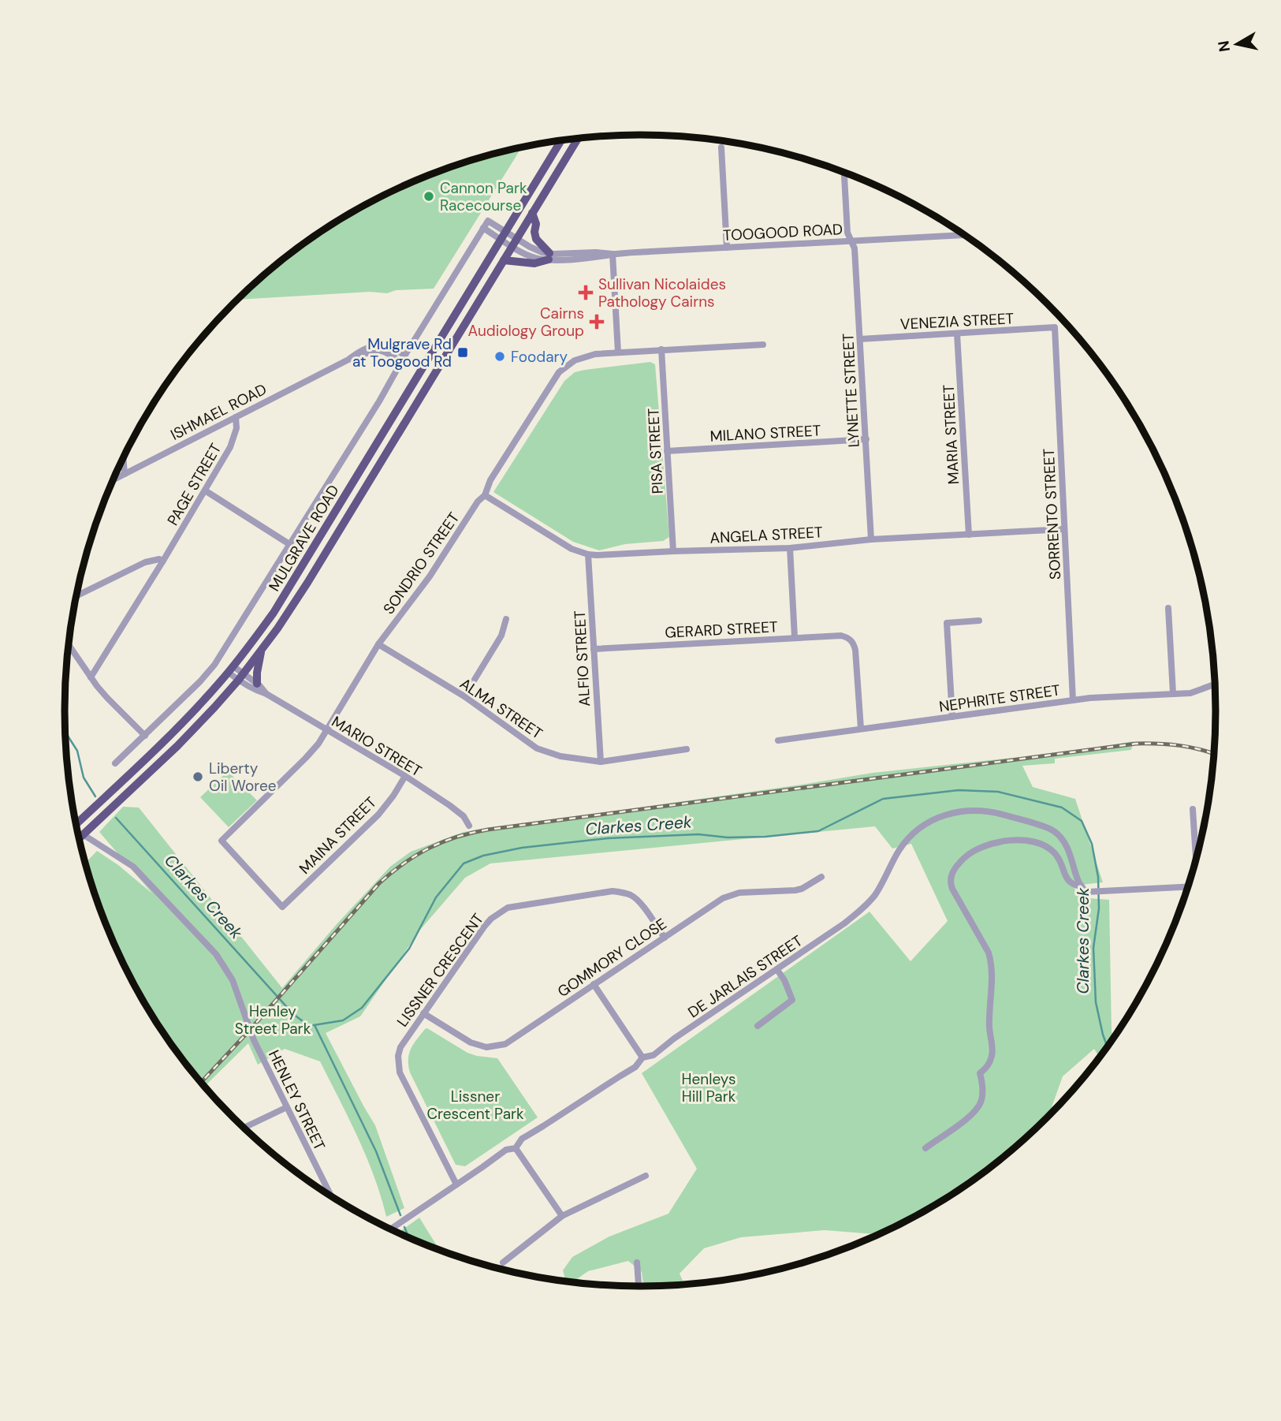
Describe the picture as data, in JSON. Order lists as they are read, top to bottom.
{
  "streets": {
    "main road": ["MULGRAVE ROAD"],
    "street": [
      "TOOGOOD ROAD",
      "VENEZIA STREET",
      "LYNETTE STREET",
      "ISHMAEL ROAD",
      "MILANO STREET",
      "MARIA STREET",
      "PISA STREET",
      "PAGE STREET",
      "SORRENTO STREET",
      "ANGELA STREET",
      "SONDRIO STREET",
      "GERARD STREET",
      "ALFIO STREET",
      "NEPHRITE STREET",
      "ALMA STREET",
      "MARIO STREET",
      "MAINA STREET",
      "GOMMORY CLOSE",
      "LISSNER CRESCENT",
      "DE JARLAIS STREET",
      "HENLEY STREET"
    ]
  },
  "crossings": [
    ["TOOGOOD ROAD", "LYNETTE STREET"],
    ["TOOGOOD ROAD", "MULGRAVE ROAD"],
    ["VENEZIA STREET", "LYNETTE STREET"],
    ["VENEZIA STREET", "MARIA STREET"],
    ["VENEZIA STREET", "SORRENTO STREET"],
    ["LYNETTE STREET", "MILANO STREET"],
    ["LYNETTE STREET", "ANGELA STREET"],
    ["ISHMAEL ROAD", "PAGE STREET"],
    ["ISHMAEL ROAD", "MULGRAVE ROAD"],
    ["MILANO STREET", "PISA STREET"],
    ["MARIA STREET", "ANGELA STREET"],
    ["PISA STREET", "ANGELA STREET"],
    ["PISA STREET", "SONDRIO STREET"],
    ["SORRENTO STREET", "ANGELA STREET"],
    ["SORRENTO STREET", "NEPHRITE STREET"],
    ["ANGELA STREET", "SONDRIO STREET"],
    ["ANGELA STREET", "ALFIO STREET"],
    ["MULGRAVE ROAD", "MARIO STREET"],
    ["MULGRAVE ROAD", "HENLEY STREET"],
    ["SONDRIO STREET", "ALMA STREET"],
    ["SONDRIO STREET", "MARIO STREET"],
    ["SONDRIO STREET", "MAINA STREET"],
    ["GERARD STREET", "ALFIO STREET"],
    ["GERARD STREET", "NEPHRITE STREET"],
    ["ALFIO STREET", "ALMA STREET"],
    ["MARIO STREET", "MAINA STREET"],
    ["GOMMORY CLOSE", "LISSNER CRESCENT"],
    ["LISSNER CRESCENT", "DE JARLAIS STREET"]
  ],
  "water": ["Clarkes Creek"],
  "parks": ["Henley Street Park", "Henleys Hill Park", "Lissner Crescent Park"],
  "places": {
    "other": ["Cannon Park Racecourse", "Foodary", "Liberty Oil Woree"],
    "health": ["Sullivan Nicolaides Pathology Cairns", "Cairns Audiology Group"],
    "transit": ["Mulgrave Rd at Toogood Rd"]
  },
  "north": "left"
}
